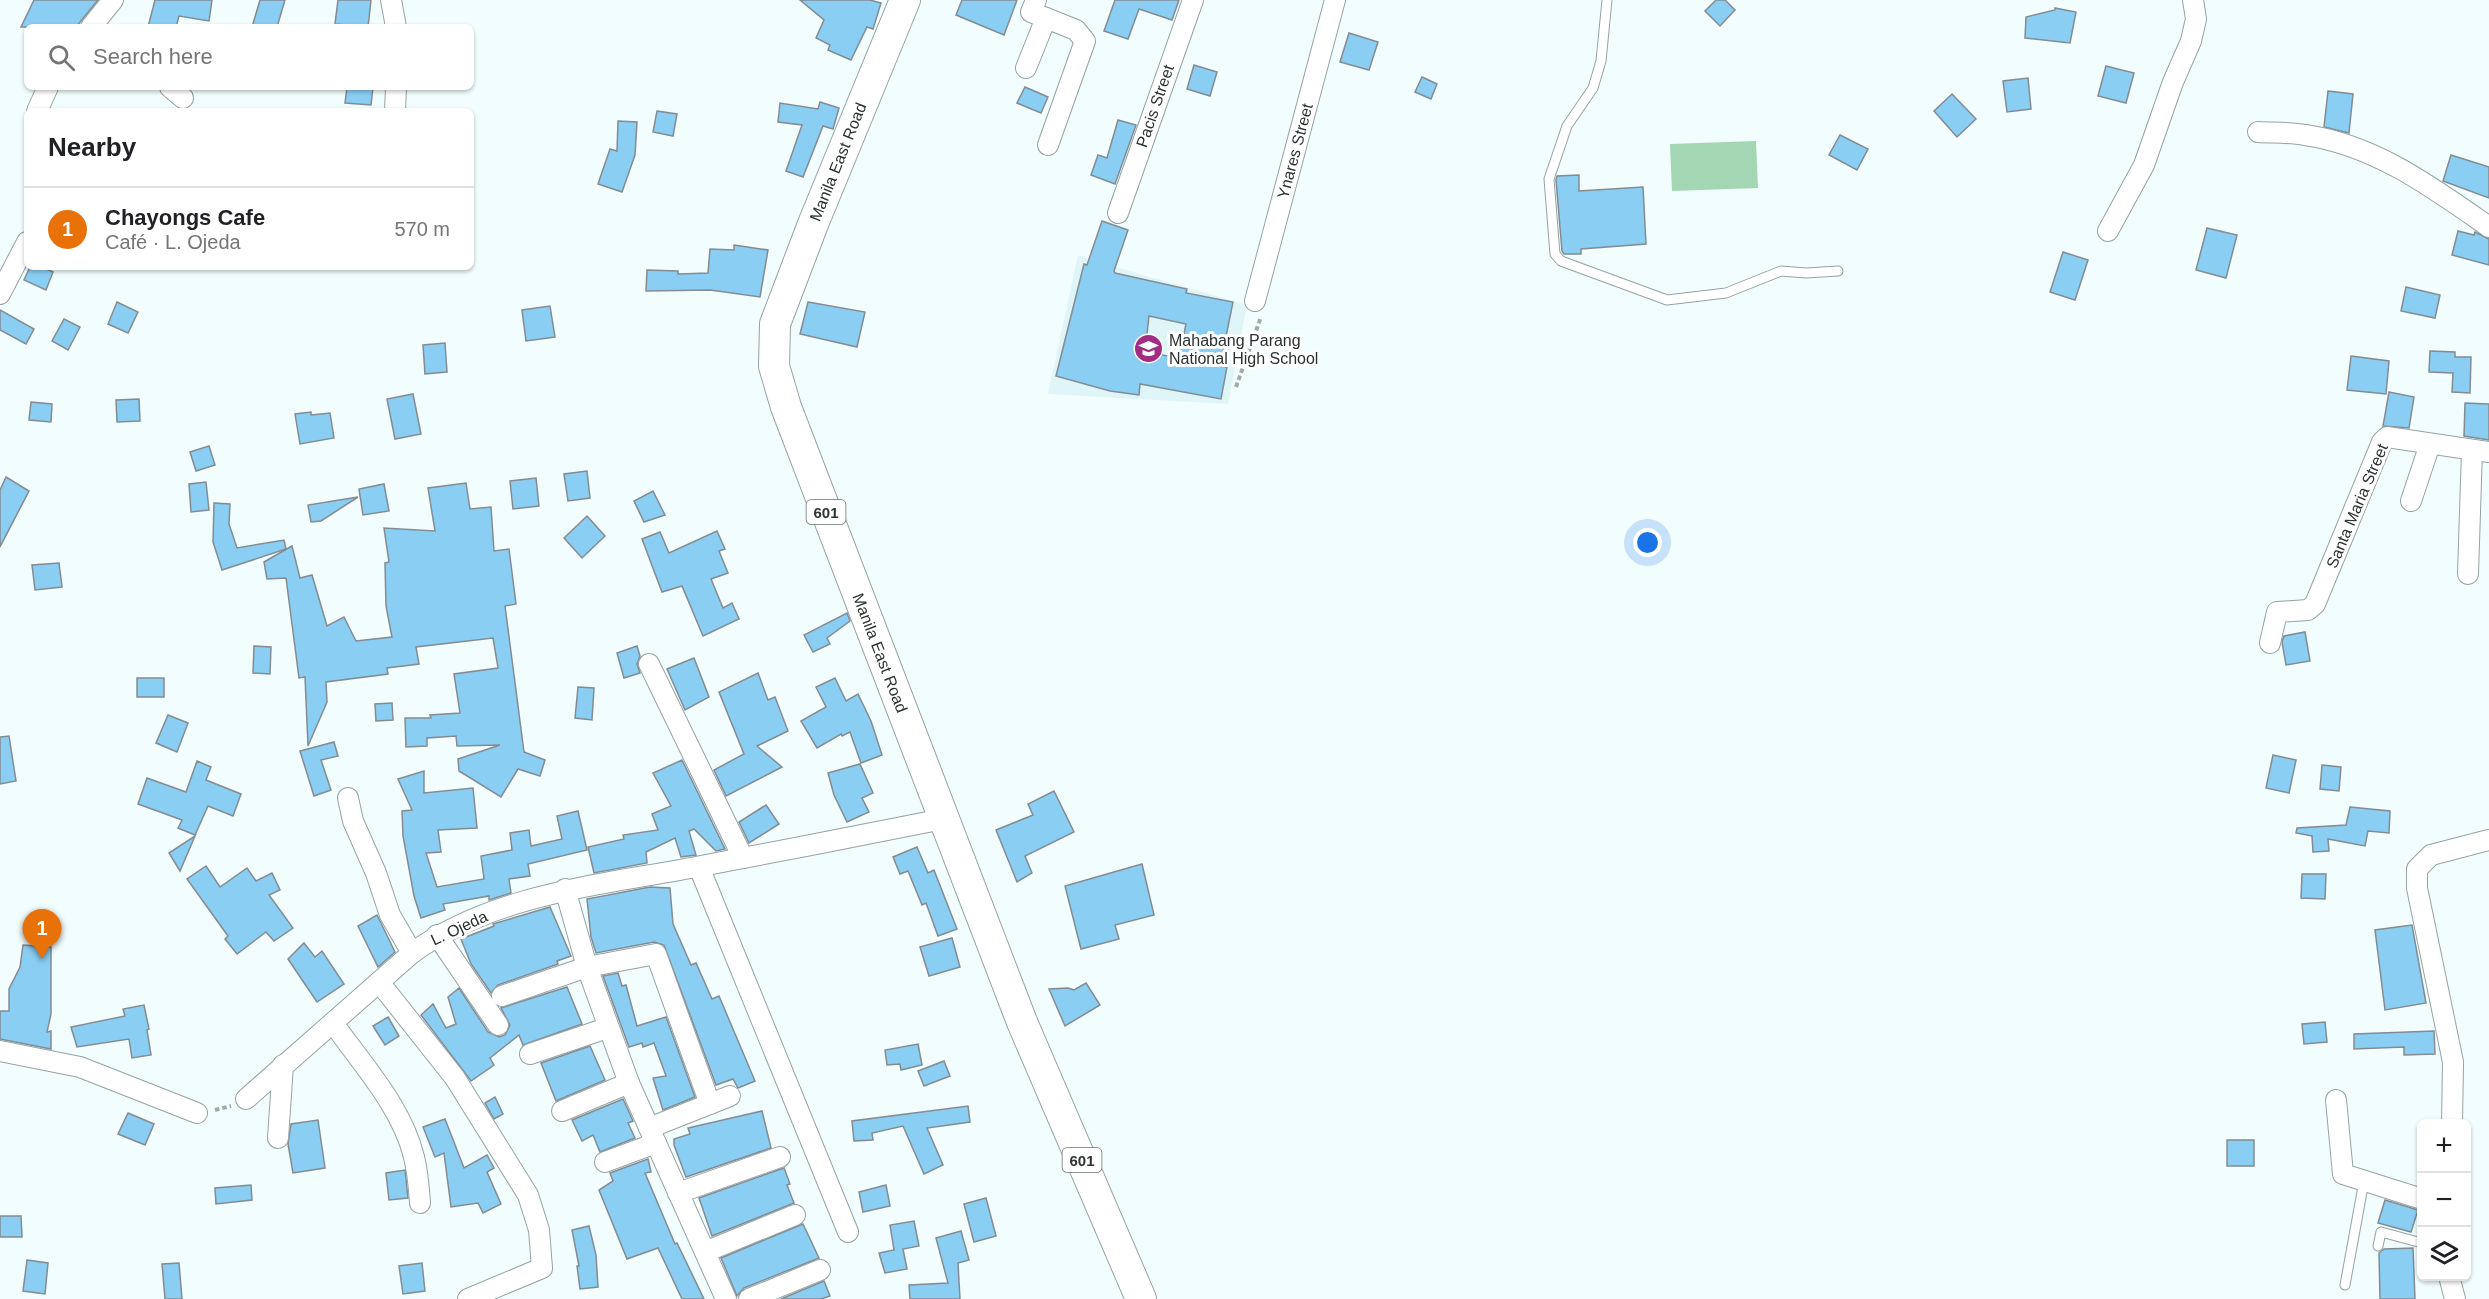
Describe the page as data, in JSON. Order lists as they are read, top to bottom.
{
  "streets": {
    "main road": ["Manila East Road", "601"],
    "street": [
      "Pacis Street",
      "Ynares Street",
      "Santa Maria Street",
      "L. Ojeda"
    ]
  },
  "crossings": [
    ["Manila East Road", "L. Ojeda"]
  ],
  "places": {
    "school or university": ["Mahabang Parang National High School"]
  },
  "page": {
    "search": "Search here",
    "heading": "Nearby",
    "list": [
      {
        "mark": "1",
        "name": "Chayongs Cafe",
        "note": "Café · L. Ojeda",
        "value": "570 m"
      }
    ],
    "pins": "1",
    "map_buttons": ["+", "−"]
  }
}
